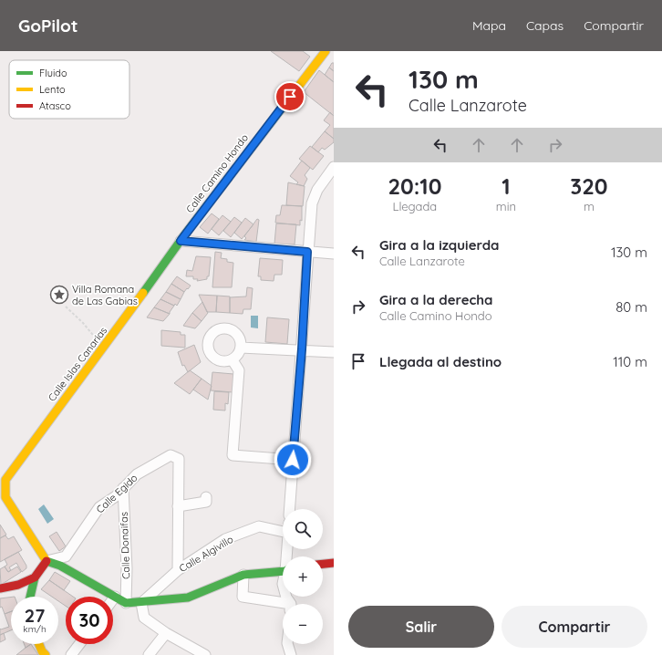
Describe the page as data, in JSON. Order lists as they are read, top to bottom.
{
  "streets": {
    "street": [
      "Calle Camino Hondo",
      "Calle Islas Canarias",
      "Calle Egido",
      "Calle Donaifas",
      "Calle Algivillo"
    ]
  },
  "crossings": [
    ["Calle Camino Hondo", "Calle Islas Canarias"],
    ["Calle Egido", "Calle Donaifas"],
    ["Calle Egido", "Calle Algivillo"]
  ],
  "places": {
    "place": ["Villa Romana de Las Gabias"]
  },
  "legend": ["Fluido", "Lento", "Atasco"],
  "page": {
    "header": "GoPilot",
    "nav": ["Mapa", "Capas", "Compartir"],
    "turn": ["130 m", "Calle Lanzarote"],
    "eta": [
      "20:10",
      "Llegada",
      "1",
      "min",
      "320",
      "m"
    ],
    "list": [
      {
        "name": "Gira a la izquierda",
        "note": "Calle Lanzarote",
        "value": "130 m"
      },
      {
        "name": "Gira a la derecha",
        "note": "Calle Camino Hondo",
        "value": "80 m"
      },
      {
        "name": "Llegada al destino",
        "value": "110 m"
      }
    ],
    "map_buttons": ["+", "−"],
    "speed": "27 km/h",
    "limit": "30",
    "buttons": ["Salir", "Compartir"]
  }
}
